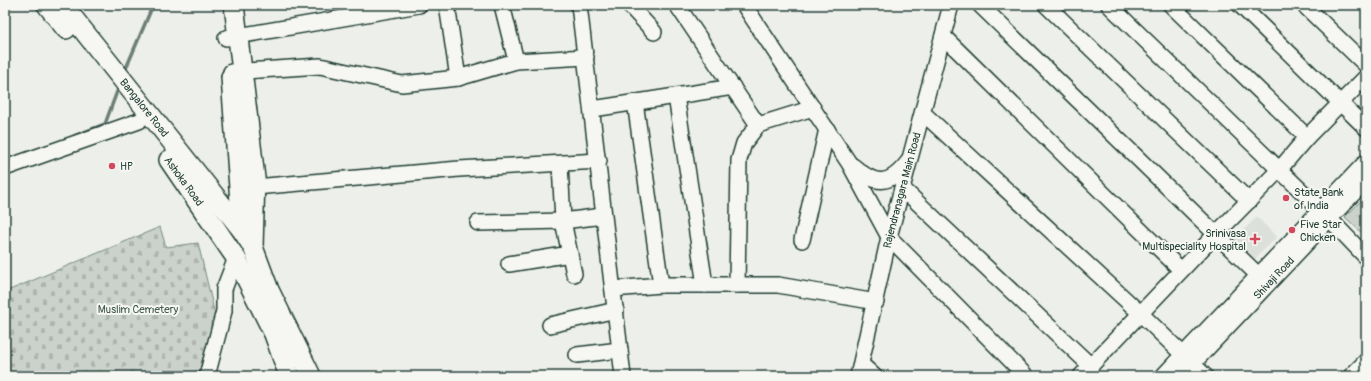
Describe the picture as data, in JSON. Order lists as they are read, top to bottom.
{
  "streets": {
    "main road": ["Bangalore Road", "Ashoka Road"],
    "street": ["Rajendranagara Main Road", "Shivaji Road"]
  },
  "crossings": [
    ["Bangalore Road", "Ashoka Road"]
  ],
  "parks": ["Muslim Cemetery"],
  "places": {
    "other": ["HP", "State Bank of India", "Five Star Chicken"],
    "health": ["Srinivasa Multispeciality Hospital"]
  }
}
